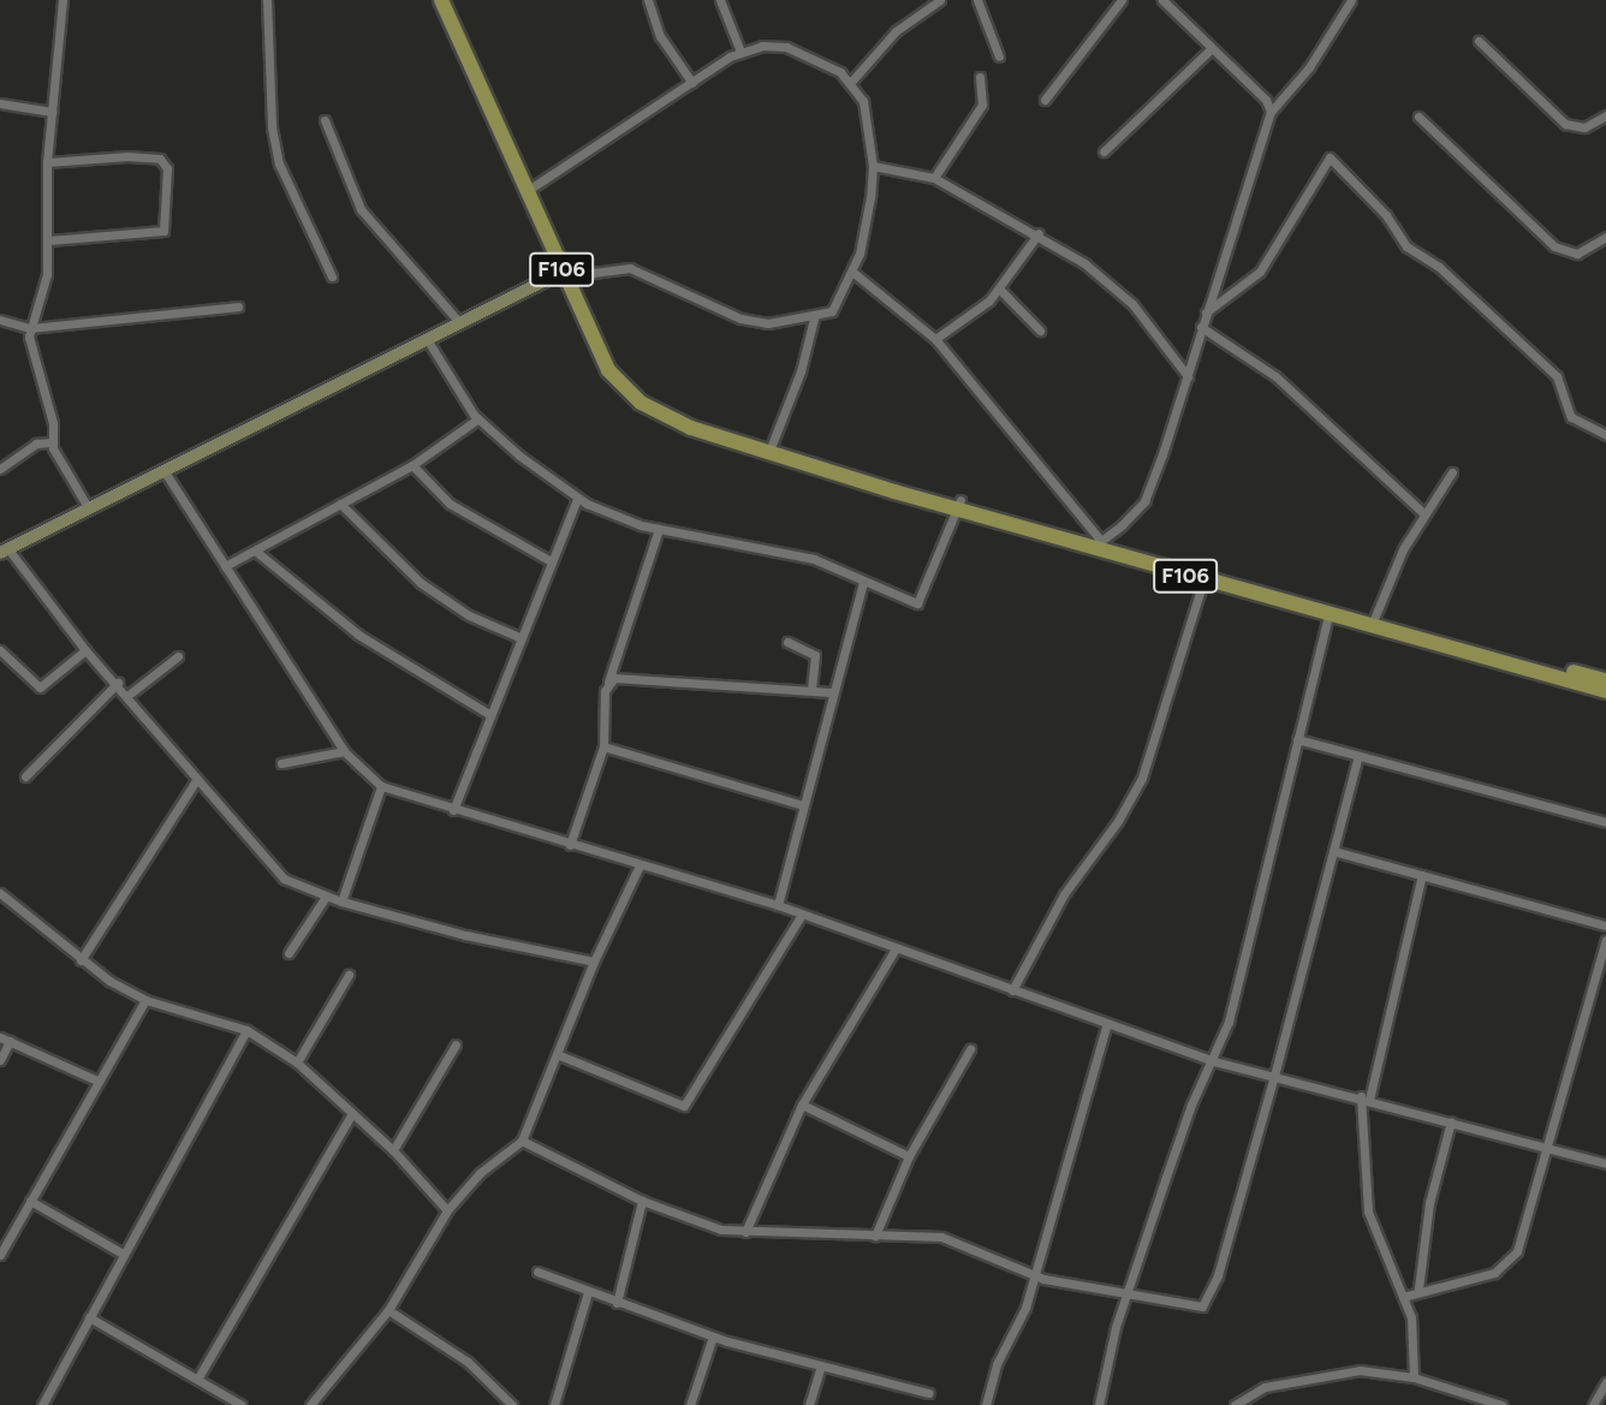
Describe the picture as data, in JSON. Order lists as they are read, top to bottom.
{
  "streets": {
    "main road": ["F106"]
  }
}
